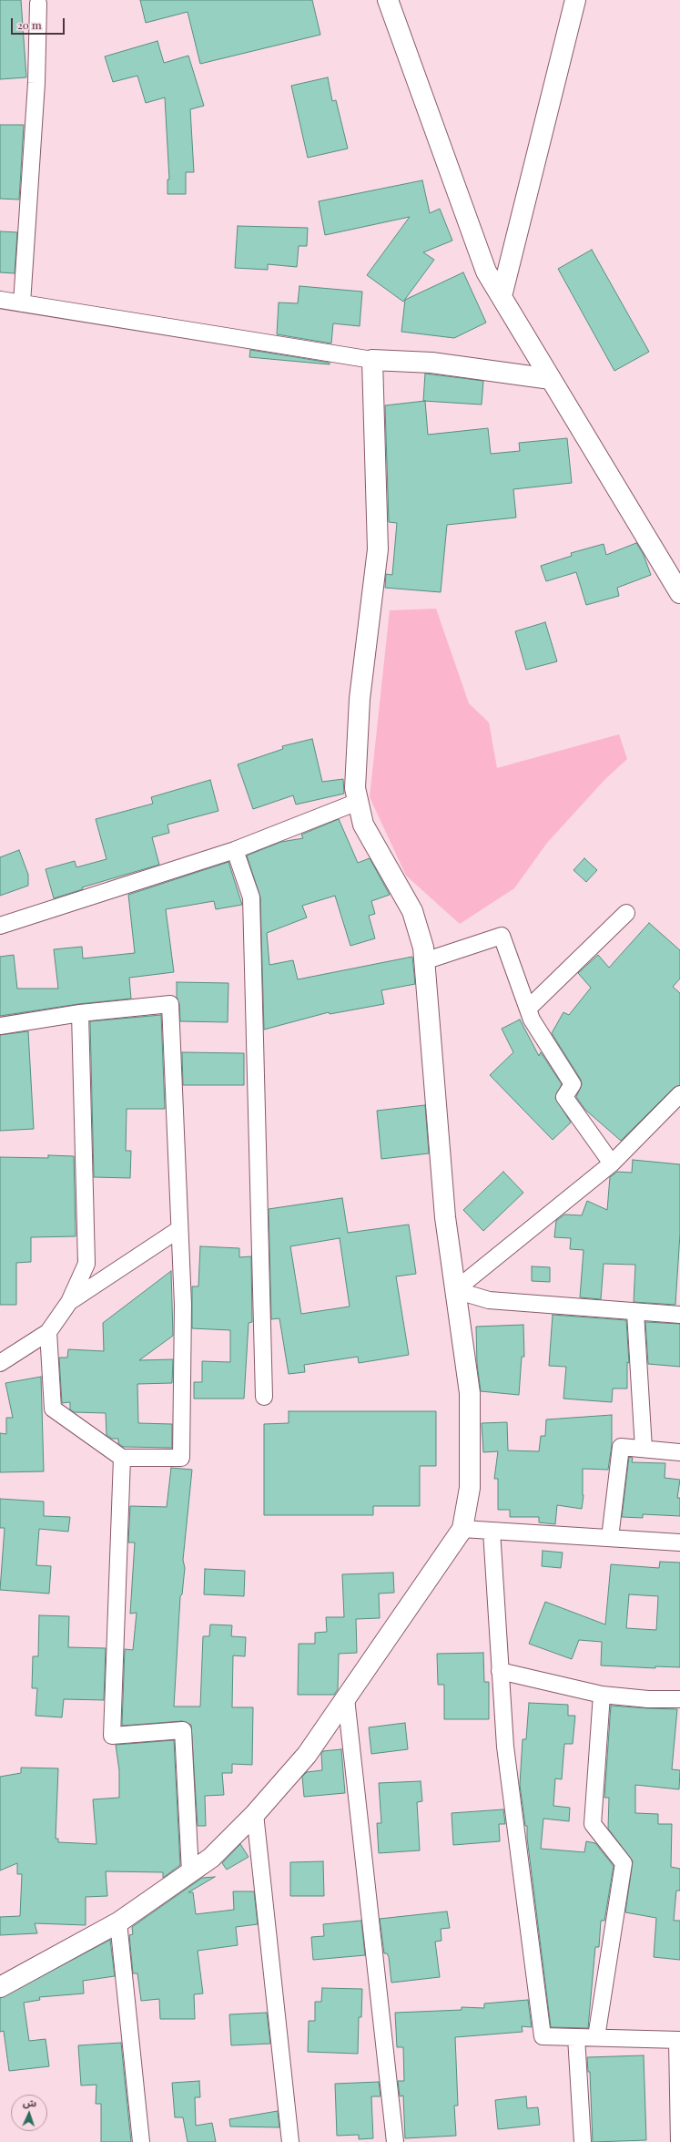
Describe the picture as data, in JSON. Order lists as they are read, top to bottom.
{
  "scale_bar": "20 m",
  "north": "top"
}
